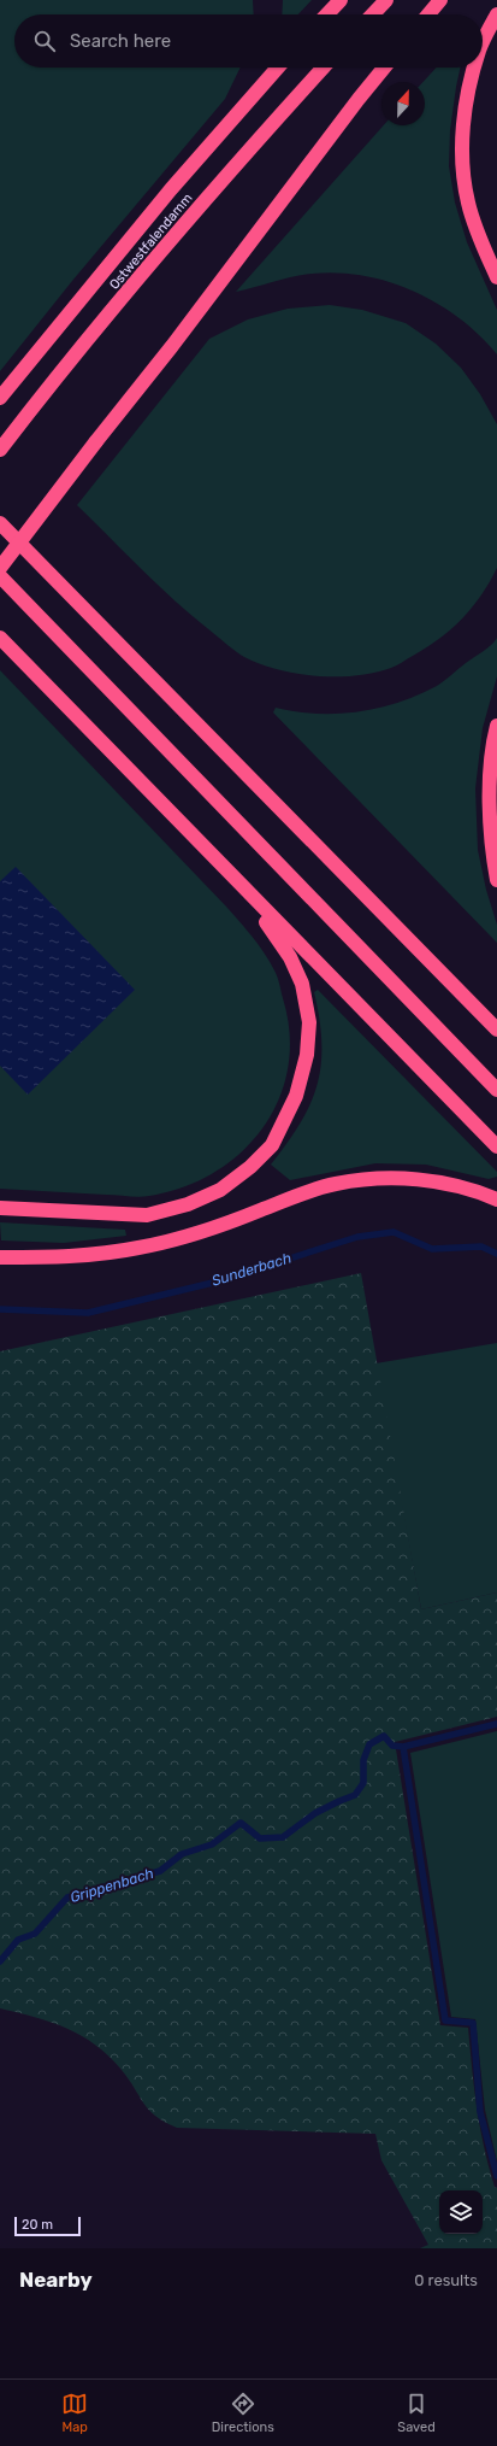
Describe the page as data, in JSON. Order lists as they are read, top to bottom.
{
  "streets": {
    "highway": ["Ostwestfalendamm"]
  },
  "water": ["Sunderbach", "Grippenbach"],
  "scale_bar": "20 m",
  "north": "top",
  "page": {
    "search": "Search here",
    "scale": "20 m",
    "heading": ["Nearby", "0 results"],
    "nav": ["Map", "Directions", "Saved"]
  }
}
